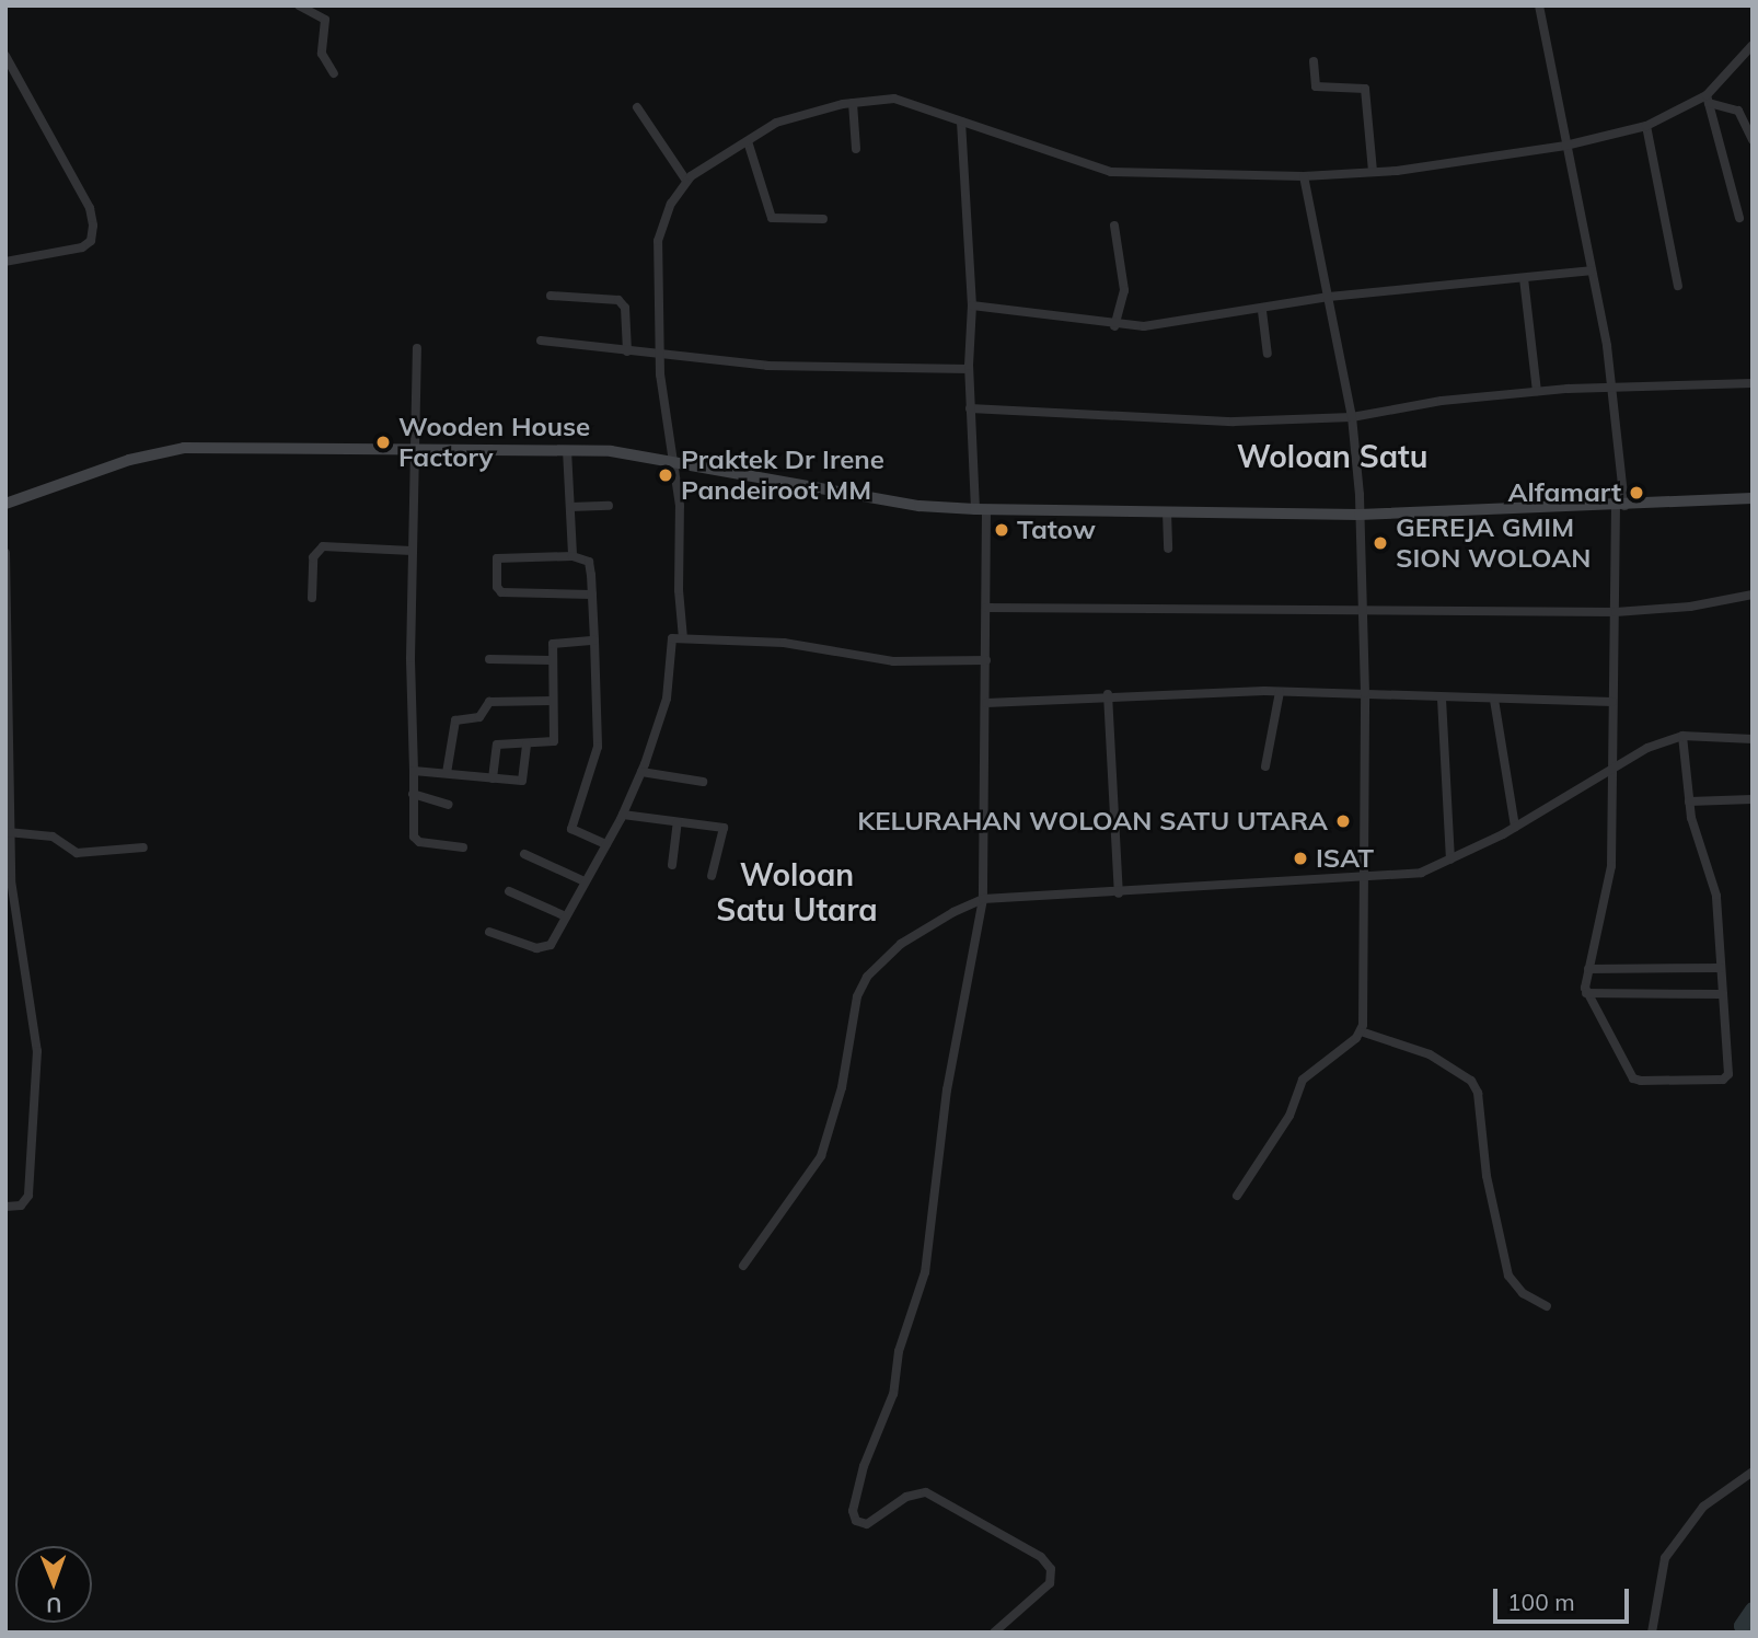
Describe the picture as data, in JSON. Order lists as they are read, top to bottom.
{
  "districts": ["Woloan Satu", "Woloan Satu Utara"],
  "places": [
    "Wooden House Factory",
    "Praktek Dr Irene Pandeiroot MM",
    "Alfamart",
    "Tatow",
    "GEREJA GMIM SION WOLOAN",
    "KELURAHAN WOLOAN SATU UTARA",
    "ISAT"
  ],
  "scale_bar": "100 m",
  "north": "bottom"
}
